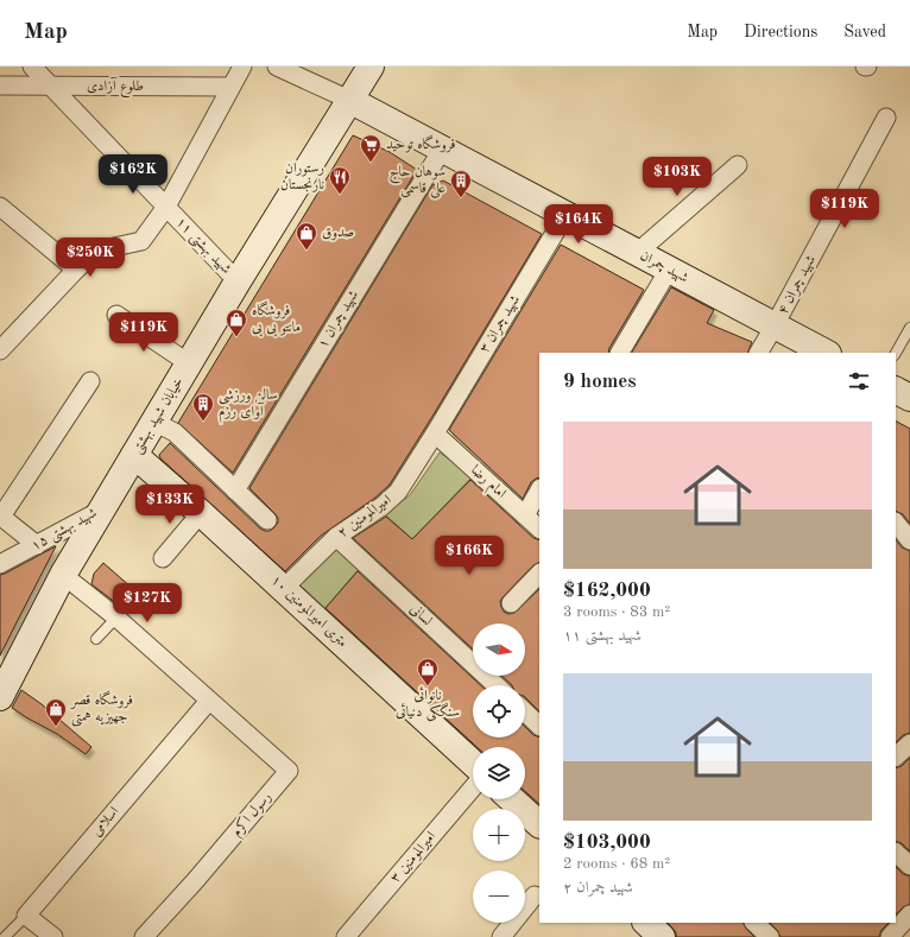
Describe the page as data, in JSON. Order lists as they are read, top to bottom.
{
  "streets": {
    "street": [
      "طلوع آزادی",
      "شهید بهشتی ۱۱",
      "شهید چمران",
      "شهید چمران ۴",
      "شهید چمران ۱",
      "شهید چمران ۳",
      "خیابان شهید بهشتی",
      "امام رضا",
      "امیرالمومنین ۲",
      "شهید بهشتی ۱۵",
      "۱۰ متری امیرالمومنین",
      "لسانی",
      "رسول اکرم",
      "اسلامی",
      "امیرالمومنین ۳"
    ]
  },
  "crossings": [
    ["طلوع آزادی", "شهید بهشتی ۱۱"],
    ["شهید بهشتی ۱۱", "خیابان شهید بهشتی"],
    ["شهید چمران", "شهید چمران ۴"],
    ["شهید چمران", "شهید چمران ۱"],
    ["شهید چمران", "شهید چمران ۳"],
    ["شهید چمران", "خیابان شهید بهشتی"],
    ["شهید چمران ۳", "امام رضا"],
    ["شهید چمران ۳", "امیرالمومنین ۲"],
    ["خیابان شهید بهشتی", "شهید بهشتی ۱۵"],
    ["خیابان شهید بهشتی", "۱۰ متری امیرالمومنین"],
    ["امام رضا", "امیرالمومنین ۲"],
    ["امیرالمومنین ۲", "۱۰ متری امیرالمومنین"],
    ["امیرالمومنین ۲", "لسانی"],
    ["رسول اکرم", "اسلامی"]
  ],
  "places": {
    "supermarket": ["فروشگاه توحید"],
    "restaurant": ["رستوران نارنجستان"],
    "building": ["سوهان حاج علی قاسمی", "سالن ورزشی آوای رزم"],
    "shop": [
      "صدوق",
      "فروشگاه مانتو بی بی",
      "نانوائی سنگکی دنیائی",
      "فروشگاه قصر جهیزیه همتی"
    ]
  },
  "north": "right",
  "page": {
    "header": "Map",
    "nav": ["Map", "Directions", "Saved"],
    "price": [
      "$162K",
      "$103K",
      "$119K",
      "$164K",
      "$250K",
      "$119K",
      "$133K",
      "$166K",
      "$127K"
    ],
    "heading": "9 homes",
    "list": [
      {
        "name": "$162,000",
        "note": "3 rooms · 83 m² · شهید بهشتی ۱۱"
      },
      {
        "name": "$103,000",
        "note": "2 rooms · 68 m² · شهید چمران ۲"
      }
    ],
    "map_buttons": ["+", "−"]
  }
}
